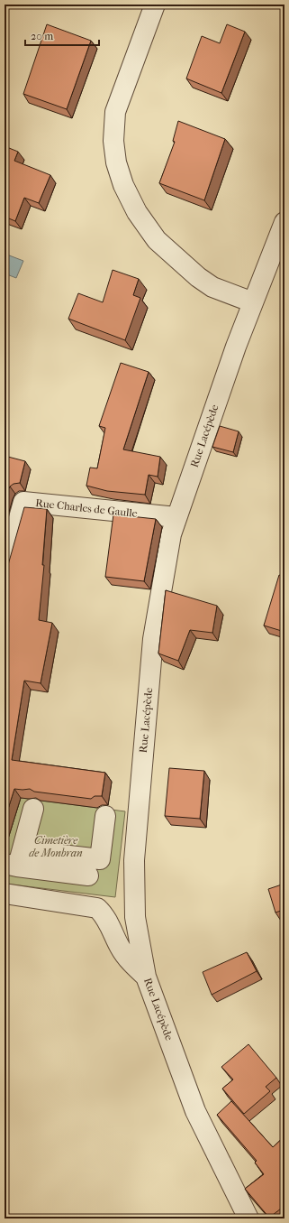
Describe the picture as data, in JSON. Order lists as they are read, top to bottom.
{
  "streets": {
    "street": ["Rue Lacépède", "Rue Charles de Gaulle"]
  },
  "crossings": [
    ["Rue Lacépède", "Rue Charles de Gaulle"]
  ],
  "parks": ["Cimetière de Monbran"],
  "scale_bar": "20 m"
}
